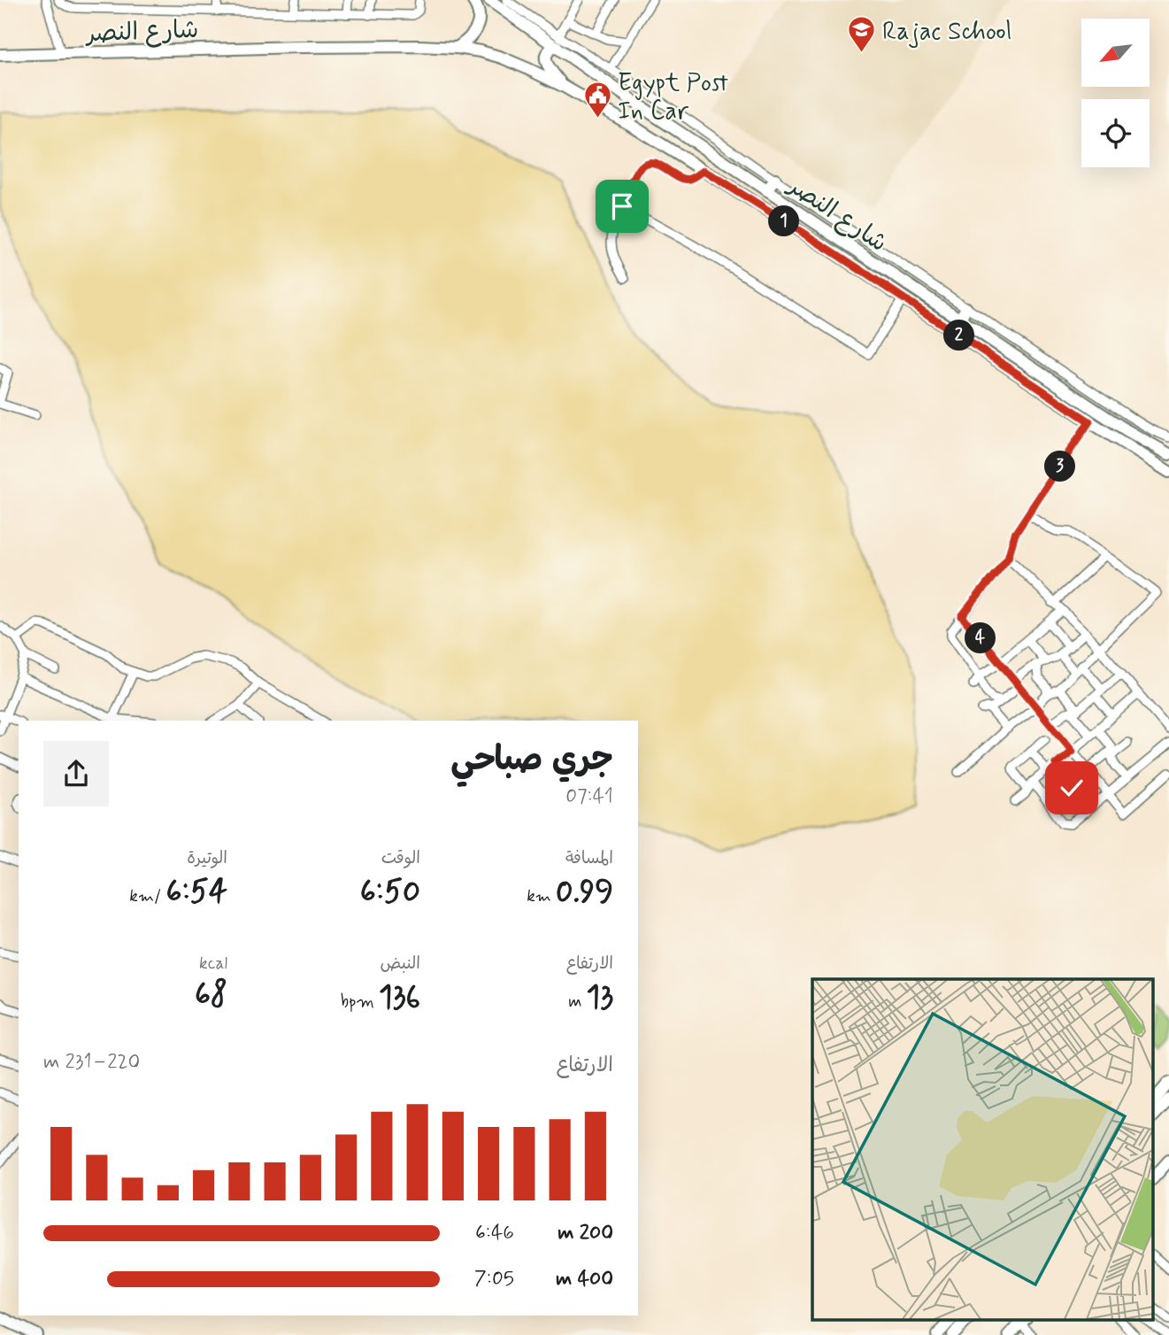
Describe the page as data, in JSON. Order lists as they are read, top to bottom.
{
  "streets": {
    "main road": ["شارع النصر"]
  },
  "places": {
    "school or university": ["Rajac School"],
    "public building": ["Egypt Post In Car"]
  },
  "north": "bottom left",
  "page": {
    "pins": [
      "1",
      "2",
      "3",
      "4"
    ],
    "heading": ["جري صباحي", "07:41"],
    "stats": [
      ["المسافة", "0.99 km"],
      ["الوقت", "6:50"],
      ["الوتيرة", "6:54 /km"],
      ["الارتفاع", "13 m"],
      ["النبض", "136 bpm"],
      ["kcal", "68"]
    ],
    "chart": ["الارتفاع", "220–231 m"],
    "list": [
      {
        "name": "200 m",
        "note": "6:46"
      },
      {
        "name": "400 m",
        "note": "7:05"
      }
    ]
  }
}
